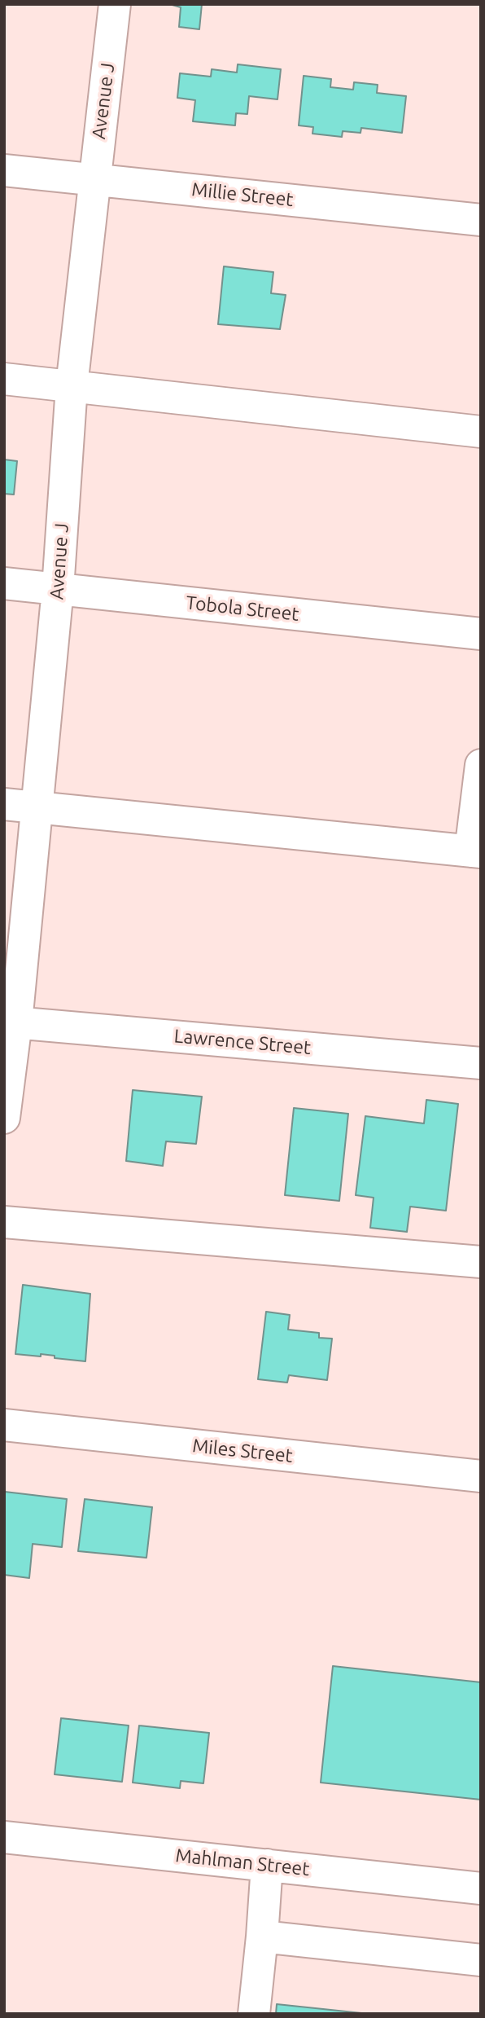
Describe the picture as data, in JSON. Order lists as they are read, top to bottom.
{
  "streets": {
    "street": [
      "Avenue J",
      "Millie Street",
      "Tobola Street",
      "Lawrence Street",
      "Miles Street",
      "Mahlman Street"
    ]
  },
  "crossings": [
    ["Avenue J", "Millie Street"],
    ["Avenue J", "Tobola Street"],
    ["Avenue J", "Lawrence Street"]
  ]
}
